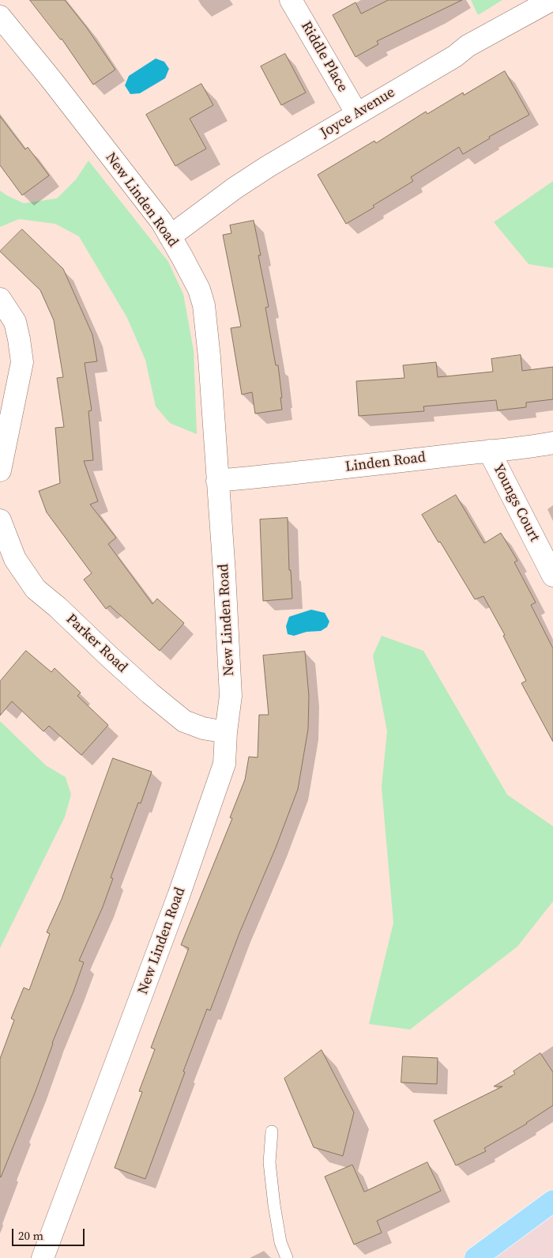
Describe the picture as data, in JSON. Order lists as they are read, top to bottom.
{
  "streets": {
    "street": [
      "Riddle Place",
      "Joyce Avenue",
      "New Linden Road",
      "Linden Road",
      "Youngs Court",
      "Parker Road"
    ]
  },
  "crossings": [
    ["Riddle Place", "Joyce Avenue"],
    ["Joyce Avenue", "New Linden Road"],
    ["New Linden Road", "Linden Road"],
    ["New Linden Road", "Parker Road"],
    ["Linden Road", "Youngs Court"]
  ],
  "scale_bar": "20 m"
}
